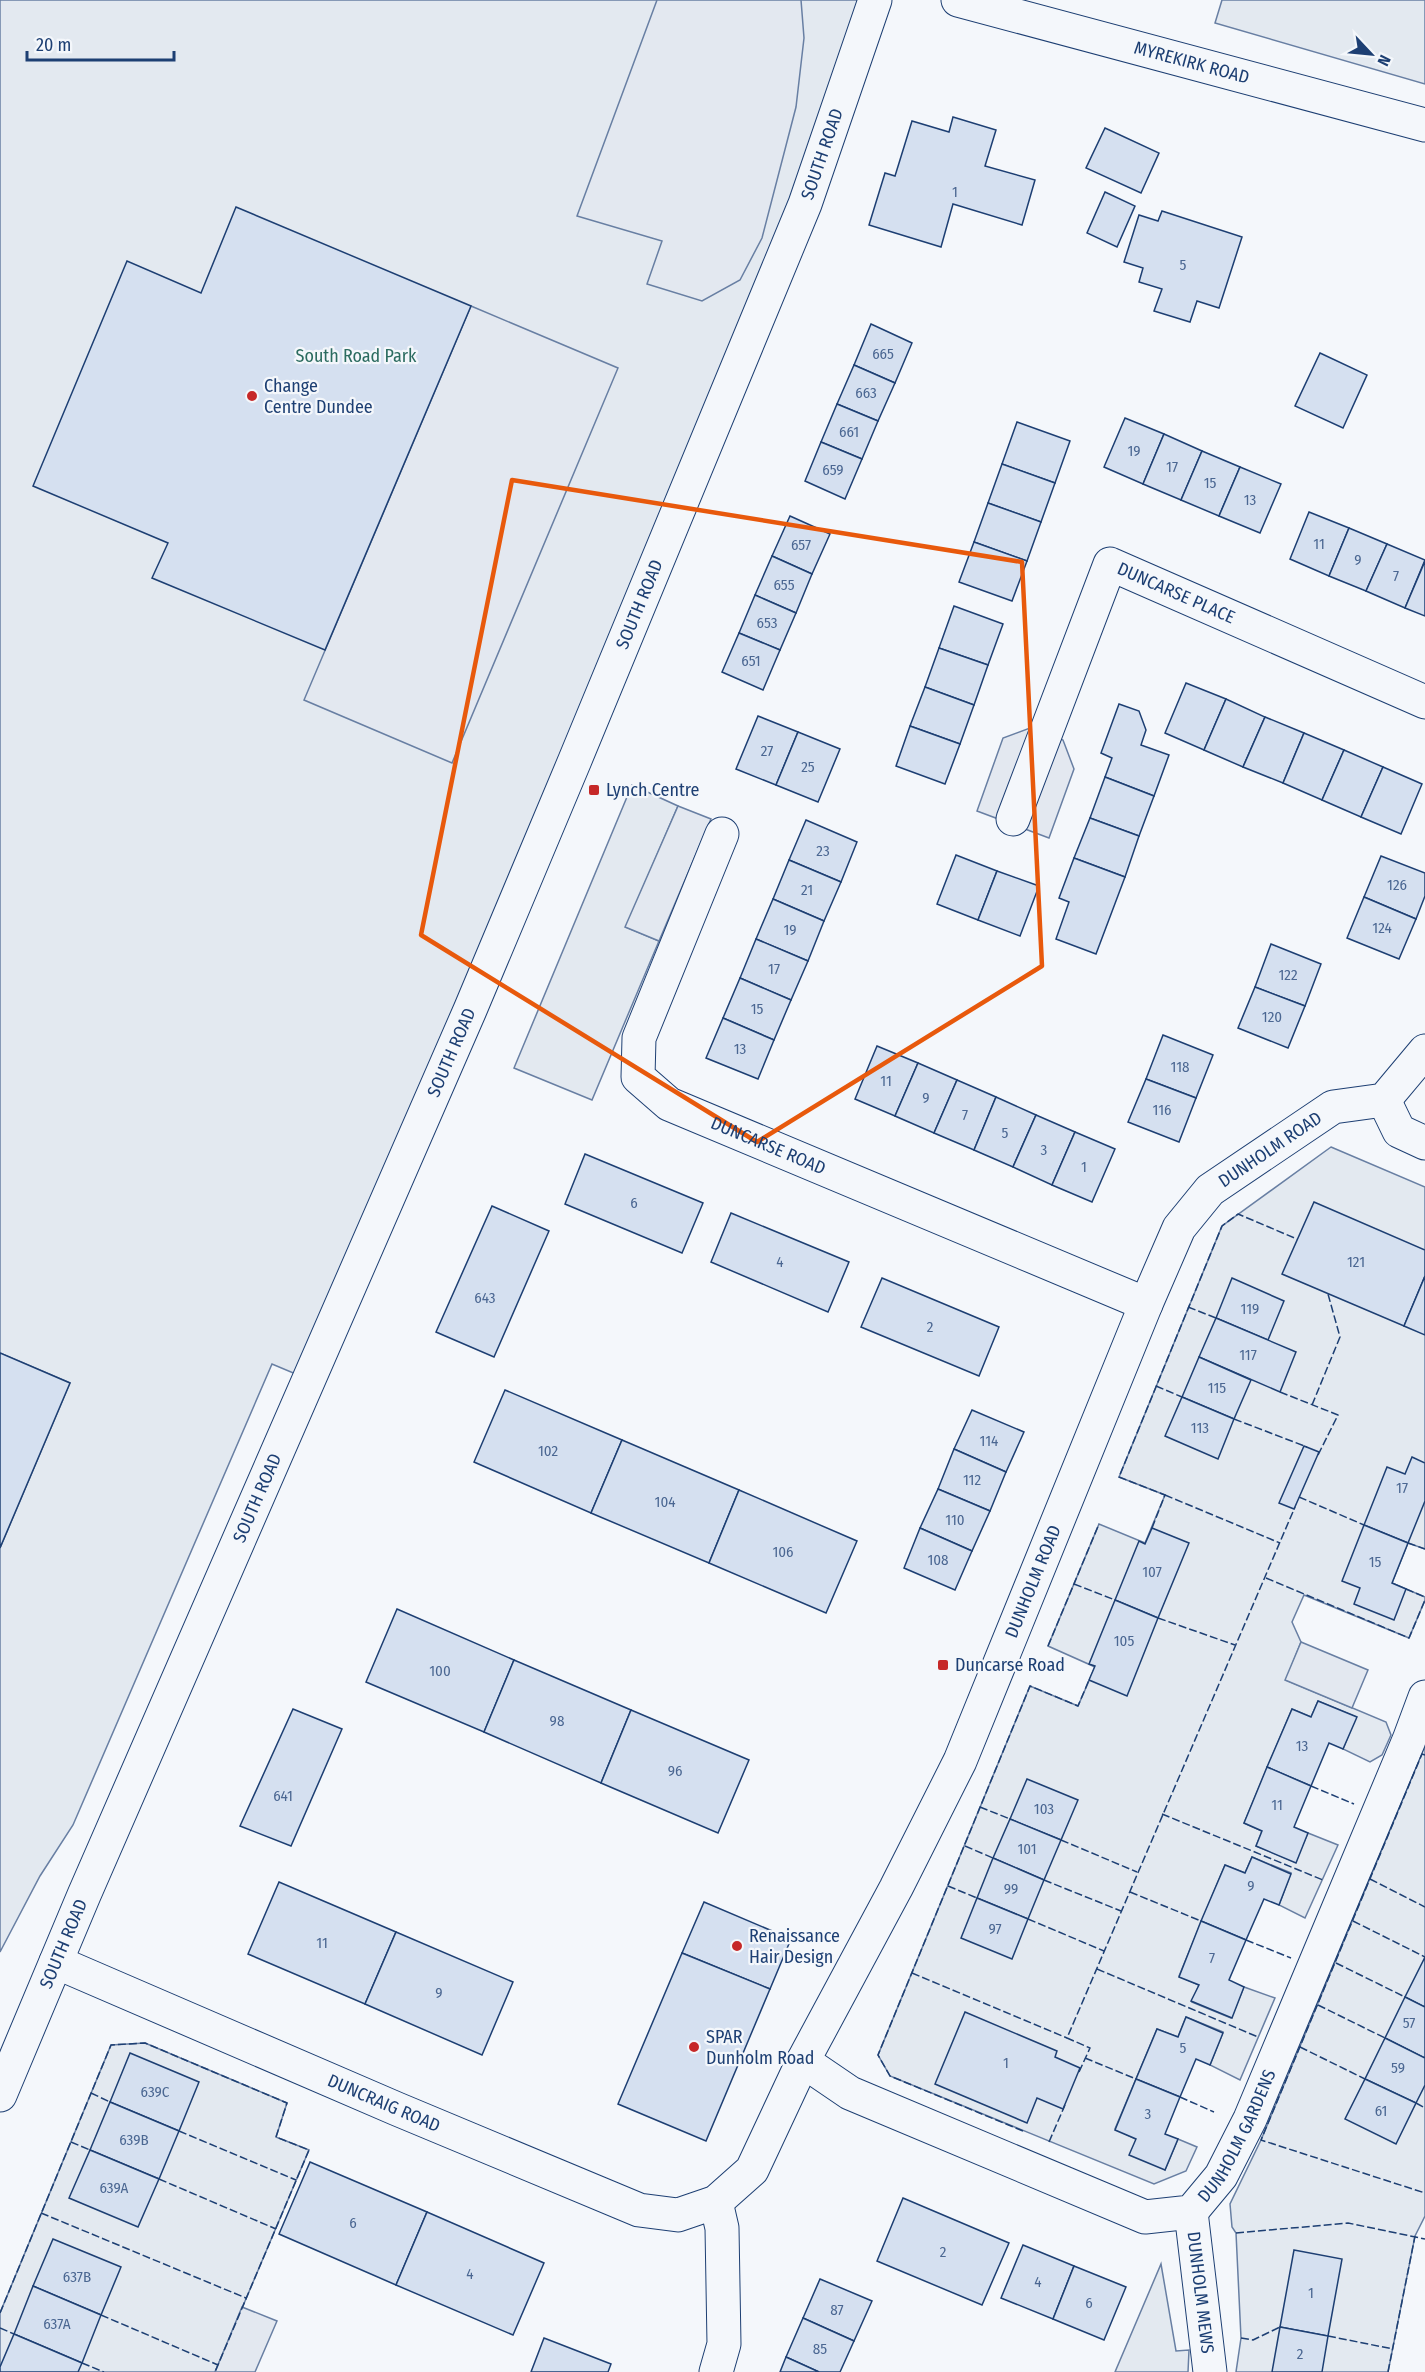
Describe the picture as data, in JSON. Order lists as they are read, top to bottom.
{
  "streets": {
    "street": [
      "MYREKIRK ROAD",
      "SOUTH ROAD",
      "DUNCARSE PLACE",
      "DUNCARSE ROAD",
      "DUNHOLM ROAD",
      "DUNCRAIG ROAD",
      "DUNHOLM GARDENS",
      "DUNHOLM MEWS"
    ]
  },
  "crossings": [
    ["SOUTH ROAD", "DUNCRAIG ROAD"],
    ["DUNCARSE ROAD", "DUNHOLM ROAD"],
    ["DUNHOLM ROAD", "DUNCRAIG ROAD"],
    ["DUNHOLM ROAD", "DUNHOLM GARDENS"],
    ["DUNHOLM GARDENS", "DUNHOLM MEWS"]
  ],
  "parks": ["South Road Park"],
  "places": {
    "other": ["Change Centre Dundee", "Renaissance Hair Design", "SPAR Dunholm Road"],
    "transit": ["Lynch Centre", "Duncarse Road"]
  },
  "house_numbers": [
    "1",
    "5",
    "665",
    "663",
    "661",
    "19",
    "17",
    "659",
    "15",
    "13",
    "11",
    "657",
    "9",
    "7",
    "655",
    "653",
    "651",
    "27",
    "25",
    "23",
    "126",
    "21",
    "124",
    "19",
    "17",
    "122",
    "15",
    "120",
    "13",
    "118",
    "11",
    "9",
    "116",
    "7",
    "5",
    "3",
    "1",
    "6",
    "4",
    "121",
    "643",
    "119",
    "2",
    "117",
    "115",
    "113",
    "114",
    "102",
    "112",
    "17",
    "104",
    "110",
    "106",
    "108",
    "15",
    "107",
    "105",
    "100",
    "98",
    "13",
    "96",
    "641",
    "11",
    "103",
    "101",
    "9",
    "99",
    "97",
    "11",
    "7",
    "9",
    "57",
    "5",
    "1",
    "59",
    "639C",
    "61",
    "3",
    "639B",
    "639A",
    "6",
    "2",
    "4",
    "637B",
    "4",
    "1",
    "6",
    "87",
    "637A",
    "85",
    "2"
  ],
  "scale_bar": "20 m",
  "north": "bottom right"
}
